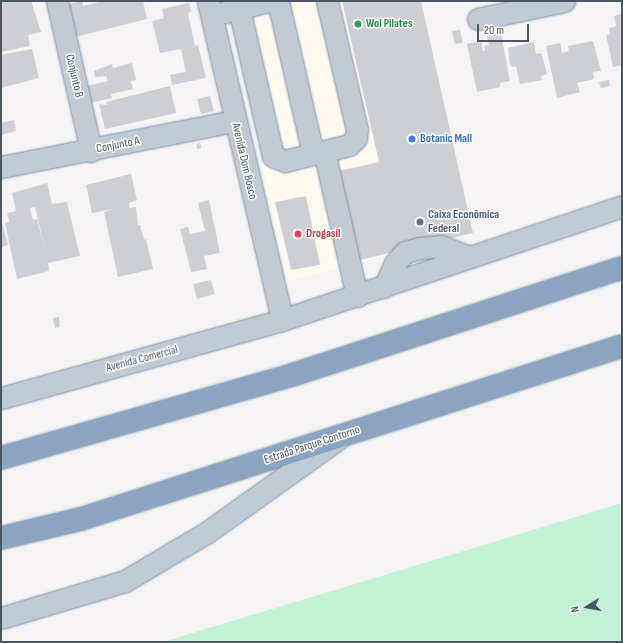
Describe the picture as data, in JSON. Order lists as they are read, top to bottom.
{
  "streets": {
    "highway": ["Estrada Parque Contorno"],
    "street": [
      "Conjunto B",
      "Conjunto A",
      "Avenida Dom Bosco",
      "Avenida Comercial"
    ]
  },
  "crossings": [
    ["Conjunto B", "Conjunto A"],
    ["Conjunto A", "Avenida Dom Bosco"],
    ["Avenida Dom Bosco", "Avenida Comercial"]
  ],
  "places": [
    "Wol Pilates",
    "Botanic Mall",
    "Caixa Econômica Federal",
    "Drogasil"
  ],
  "scale_bar": "20 m",
  "north": "left"
}
